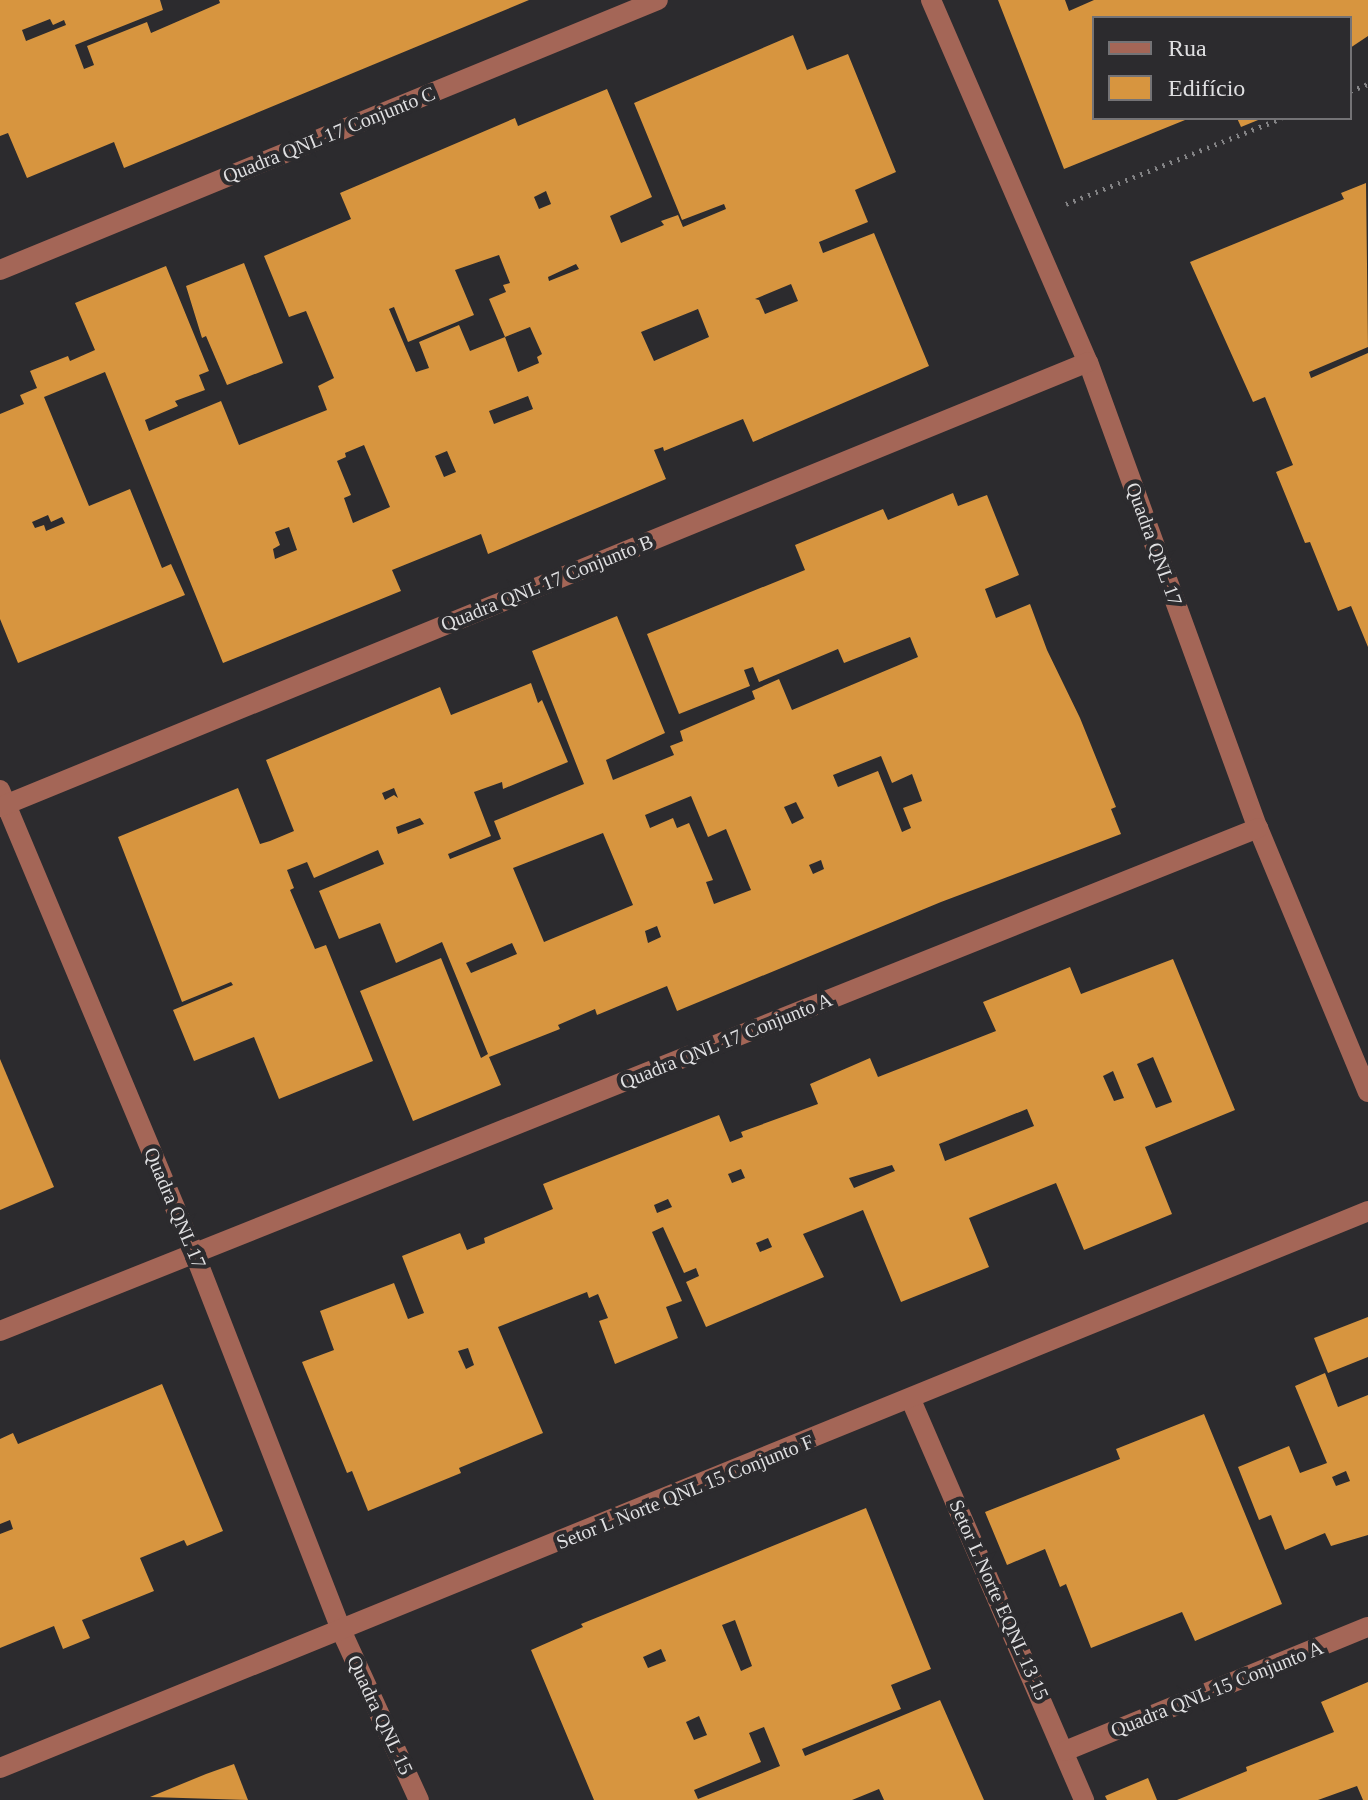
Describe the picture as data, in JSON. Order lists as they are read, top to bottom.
{
  "streets": {
    "street": [
      "Quadra QNL 17 Conjunto C",
      "Quadra QNL 17",
      "Quadra QNL 17 Conjunto B",
      "Quadra QNL 17 Conjunto A",
      "Setor L Norte QNL 15 Conjunto F",
      "Setor L Norte EQNL 13 15",
      "Quadra QNL 15 Conjunto A",
      "Quadra QNL 15"
    ]
  },
  "crossings": [
    ["Quadra QNL 17", "Quadra QNL 17 Conjunto B"],
    ["Quadra QNL 17", "Quadra QNL 17 Conjunto A"],
    ["Quadra QNL 17", "Setor L Norte QNL 15 Conjunto F"],
    ["Quadra QNL 17", "Quadra QNL 15"],
    ["Setor L Norte QNL 15 Conjunto F", "Setor L Norte EQNL 13 15"],
    ["Setor L Norte QNL 15 Conjunto F", "Quadra QNL 15"],
    ["Setor L Norte EQNL 13 15", "Quadra QNL 15 Conjunto A"]
  ],
  "legend": ["Rua", "Edifício"]
}
